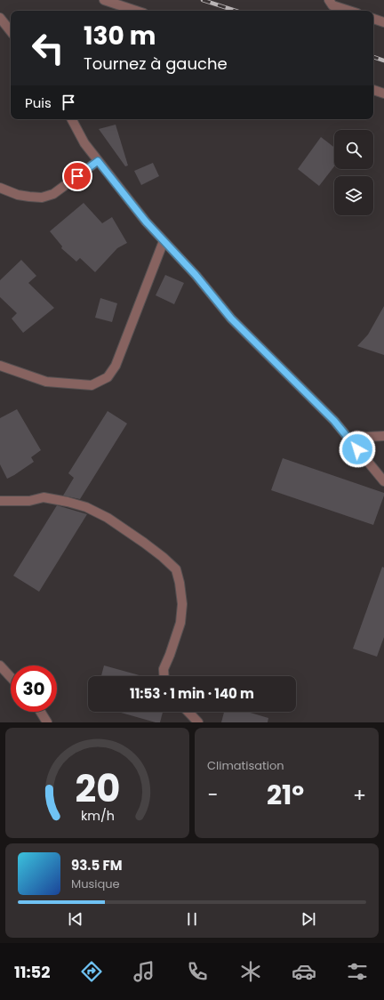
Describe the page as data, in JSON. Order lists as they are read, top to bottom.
{
  "page": {
    "turn": ["130 m", "Tournez à gauche"],
    "then": "Puis",
    "limit": "30",
    "trip": "11:53 · 1 min · 140 m",
    "tile": "Climatisation",
    "heat": ["−", "21°", "+"],
    "song": ["93.5 FM", "Musique"],
    "tabs": "11:52",
    "gauge": ["20", "km/h"]
  }
}
